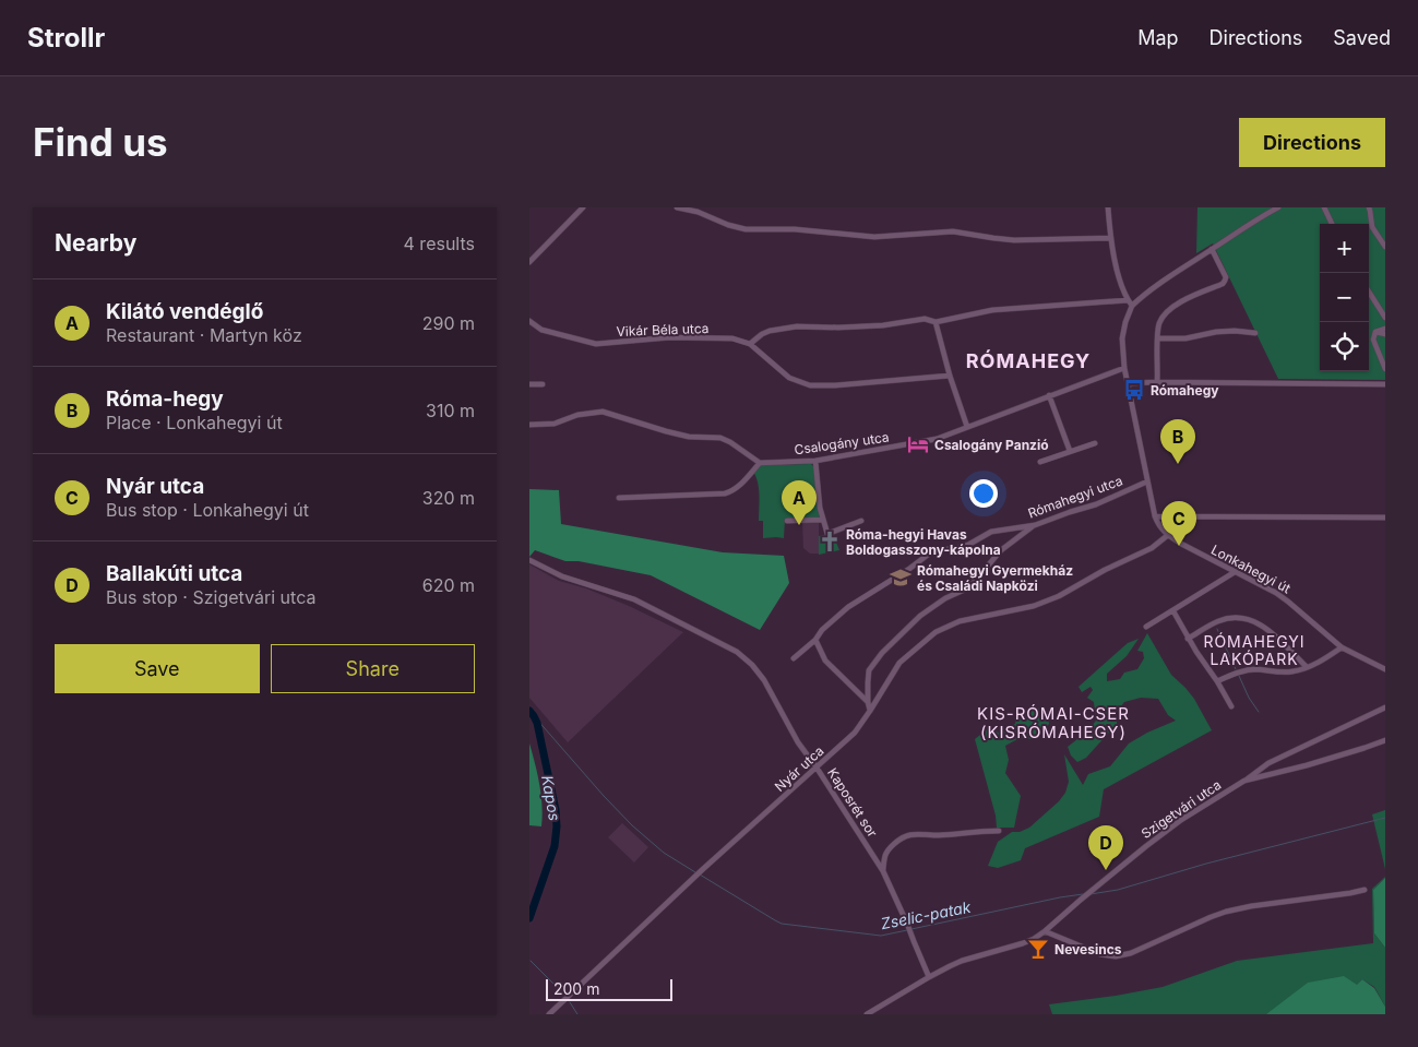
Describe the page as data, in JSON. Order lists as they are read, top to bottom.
{
  "streets": {
    "street": [
      "Vikár Béla utca",
      "Csalogány utca",
      "Rómahegyi utca",
      "Lonkahegyi út",
      "Nyár utca",
      "Kaposrét sor",
      "Szigetvári utca"
    ]
  },
  "crossings": [
    ["Csalogány utca", "Lonkahegyi út"],
    ["Rómahegyi utca", "Lonkahegyi út"],
    ["Lonkahegyi út", "Nyár utca"],
    ["Nyár utca", "Kaposrét sor"],
    ["Kaposrét sor", "Szigetvári utca"]
  ],
  "districts": ["RÓMAHEGY", "RÓMAHEGYI LAKÓPARK", "KIS-RÓMAI-CSER (KISRÓMAHEGY)"],
  "water": ["Kapos", "Zselic-patak"],
  "places": {
    "bus stop": ["Rómahegy"],
    "hotel": ["Csalogány Panzió"],
    "church": ["Róma-hegyi Havas Boldogasszony-kápolna"],
    "school or university": ["Rómahegyi Gyermekház és Családi Napközi"],
    "bar": ["Nevesincs"]
  },
  "scale_bar": "200 m",
  "page": {
    "header": "Strollr",
    "nav": ["Map", "Directions", "Saved"],
    "buttons": [
      "Directions",
      ["Save", "Share"]
    ],
    "title": "Find us",
    "heading": ["Nearby", "4 results"],
    "map_buttons": ["+", "−"],
    "list": [
      {
        "mark": "A",
        "name": "Kilátó vendéglő",
        "note": "Restaurant · Martyn köz",
        "value": "290 m"
      },
      {
        "mark": "B",
        "name": "Róma-hegy",
        "note": "Place · Lonkahegyi út",
        "value": "310 m"
      },
      {
        "mark": "C",
        "name": "Nyár utca",
        "note": "Bus stop · Lonkahegyi út",
        "value": "320 m"
      },
      {
        "mark": "D",
        "name": "Ballakúti utca",
        "note": "Bus stop · Szigetvári utca",
        "value": "620 m"
      }
    ],
    "pins": [
      "B",
      "A",
      "C",
      "D"
    ],
    "scale": "200 m"
  }
}
